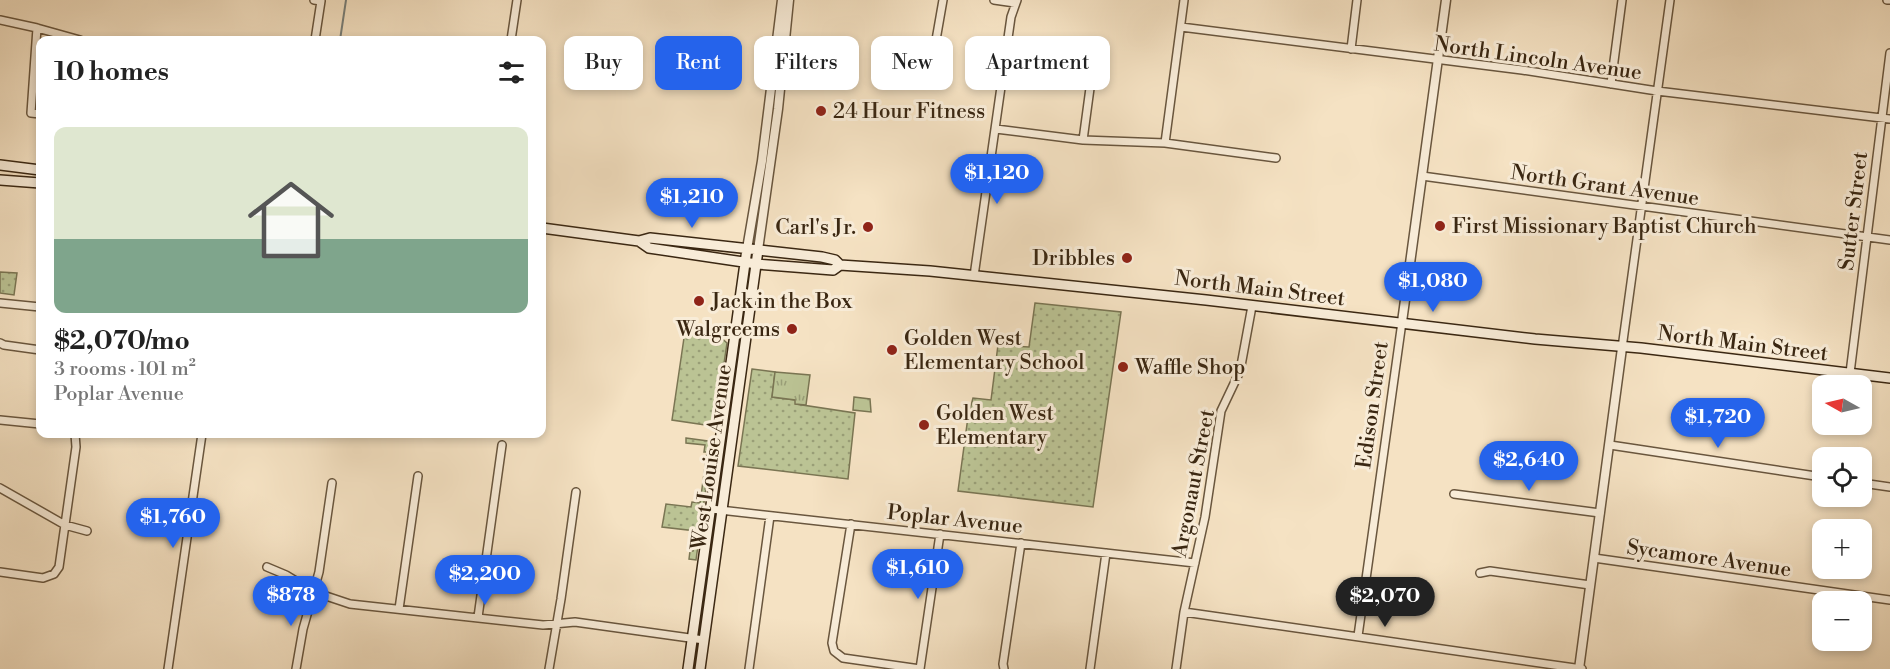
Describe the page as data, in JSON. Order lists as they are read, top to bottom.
{
  "streets": {
    "main road": ["North Main Street", "West Louise Avenue"],
    "street": [
      "North Lincoln Avenue",
      "North Grant Avenue",
      "Sutter Street",
      "Edison Street",
      "Argonaut Street",
      "Poplar Avenue",
      "Sycamore Avenue"
    ]
  },
  "crossings": [
    ["North Lincoln Avenue", "Sutter Street"],
    ["North Lincoln Avenue", "Edison Street"],
    ["North Grant Avenue", "Sutter Street"],
    ["North Grant Avenue", "Edison Street"],
    ["Sutter Street", "North Main Street"],
    ["North Main Street", "Edison Street"],
    ["North Main Street", "West Louise Avenue"],
    ["North Main Street", "Argonaut Street"],
    ["West Louise Avenue", "Poplar Avenue"],
    ["Argonaut Street", "Poplar Avenue"]
  ],
  "places": [
    "24 Hour Fitness",
    "First Missionary Baptist Church",
    "Carl's Jr.",
    "Dribbles",
    "Jack in the Box",
    "Walgreems",
    "Golden West Elementary School",
    "Waffle Shop",
    "Golden West Elementary"
  ],
  "north": "left",
  "page": {
    "chip": [
      "Buy",
      "Rent",
      "Filters",
      "New",
      "Apartment"
    ],
    "heading": "10 homes",
    "list": [
      {
        "name": "$2,070/mo",
        "note": "3 rooms · 101 m² · Poplar Avenue"
      }
    ],
    "price": [
      "$1,120",
      "$1,210",
      "$1,080",
      "$1,720",
      "$2,640",
      "$1,760",
      "$1,610",
      "$2,200",
      "$878",
      "$2,070"
    ],
    "map_buttons": ["+", "−"]
  }
}
